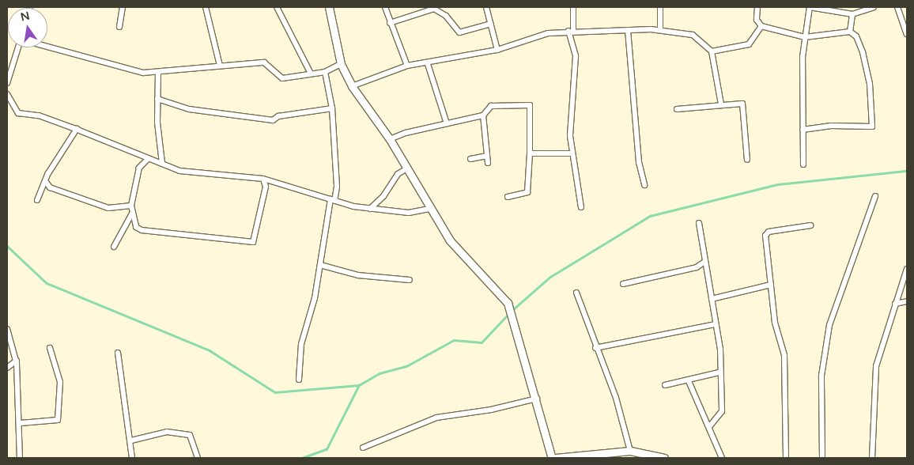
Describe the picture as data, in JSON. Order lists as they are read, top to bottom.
{
  "north": "top"
}
